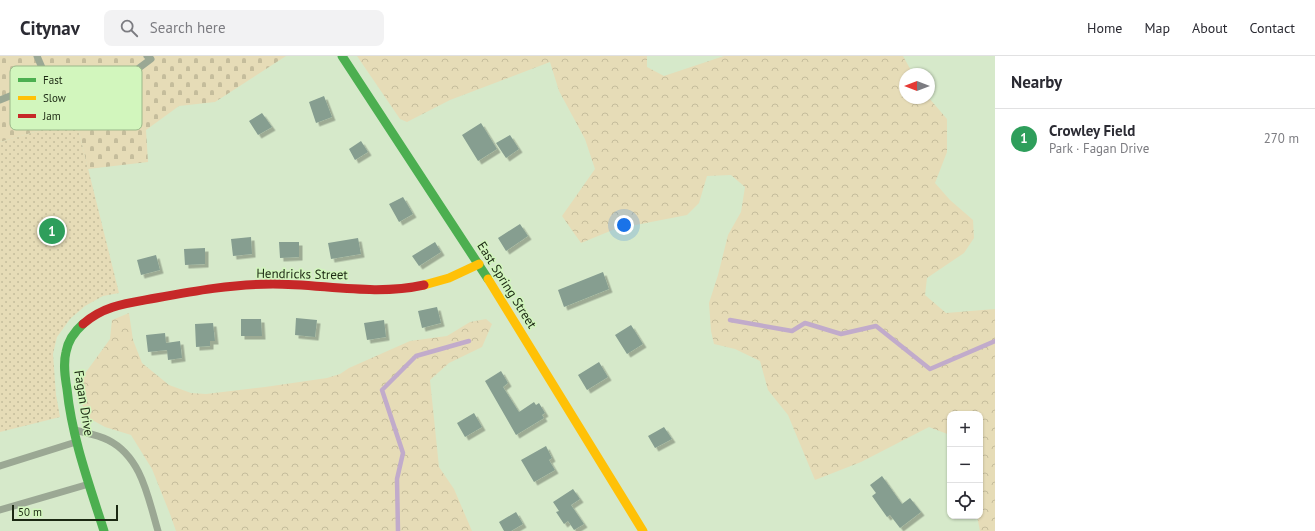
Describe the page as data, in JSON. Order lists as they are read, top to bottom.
{
  "streets": {
    "street": ["Hendricks Street", "East Spring Street", "Fagan Drive"]
  },
  "crossings": [
    ["Hendricks Street", "East Spring Street"],
    ["Hendricks Street", "Fagan Drive"]
  ],
  "legend": ["Fast", "Slow", "Jam"],
  "scale_bar": "50 m",
  "north": "left",
  "page": {
    "header": "Citynav",
    "search": "Search here",
    "nav": [
      "Home",
      "Map",
      "About",
      "Contact"
    ],
    "heading": "Nearby",
    "list": [
      {
        "mark": "1",
        "name": "Crowley Field",
        "note": "Park · Fagan Drive",
        "value": "270 m"
      }
    ],
    "pins": "1",
    "map_buttons": ["+", "−"],
    "scale": "50 m"
  }
}
